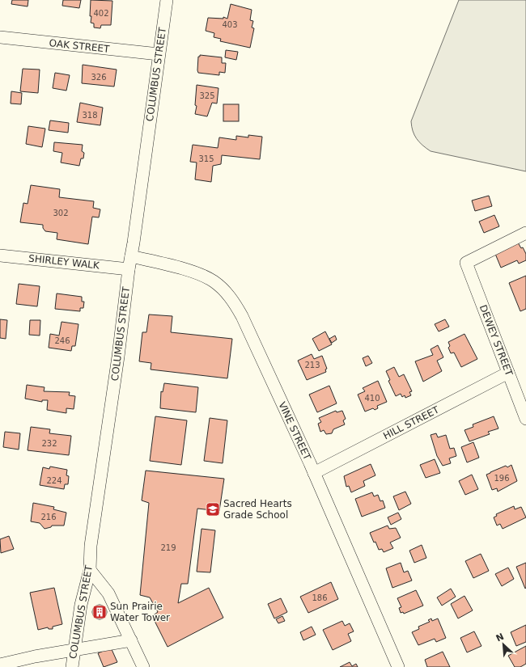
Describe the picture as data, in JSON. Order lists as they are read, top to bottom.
{
  "streets": {
    "street": [
      "OAK STREET",
      "COLUMBUS STREET",
      "SHIRLEY WALK",
      "DEWEY STREET",
      "HILL STREET",
      "VINE STREET"
    ]
  },
  "crossings": [
    ["OAK STREET", "COLUMBUS STREET"],
    ["COLUMBUS STREET", "SHIRLEY WALK"],
    ["COLUMBUS STREET", "VINE STREET"],
    ["DEWEY STREET", "HILL STREET"],
    ["HILL STREET", "VINE STREET"]
  ],
  "places": {
    "school or university": ["Sacred Hearts Grade School"],
    "building": ["Sun Prairie Water Tower"]
  },
  "house_numbers": [
    "402",
    "403",
    "326",
    "325",
    "318",
    "315",
    "302",
    "246",
    "213",
    "410",
    "232",
    "196",
    "224",
    "216",
    "219",
    "186"
  ],
  "north": "top left"
}
